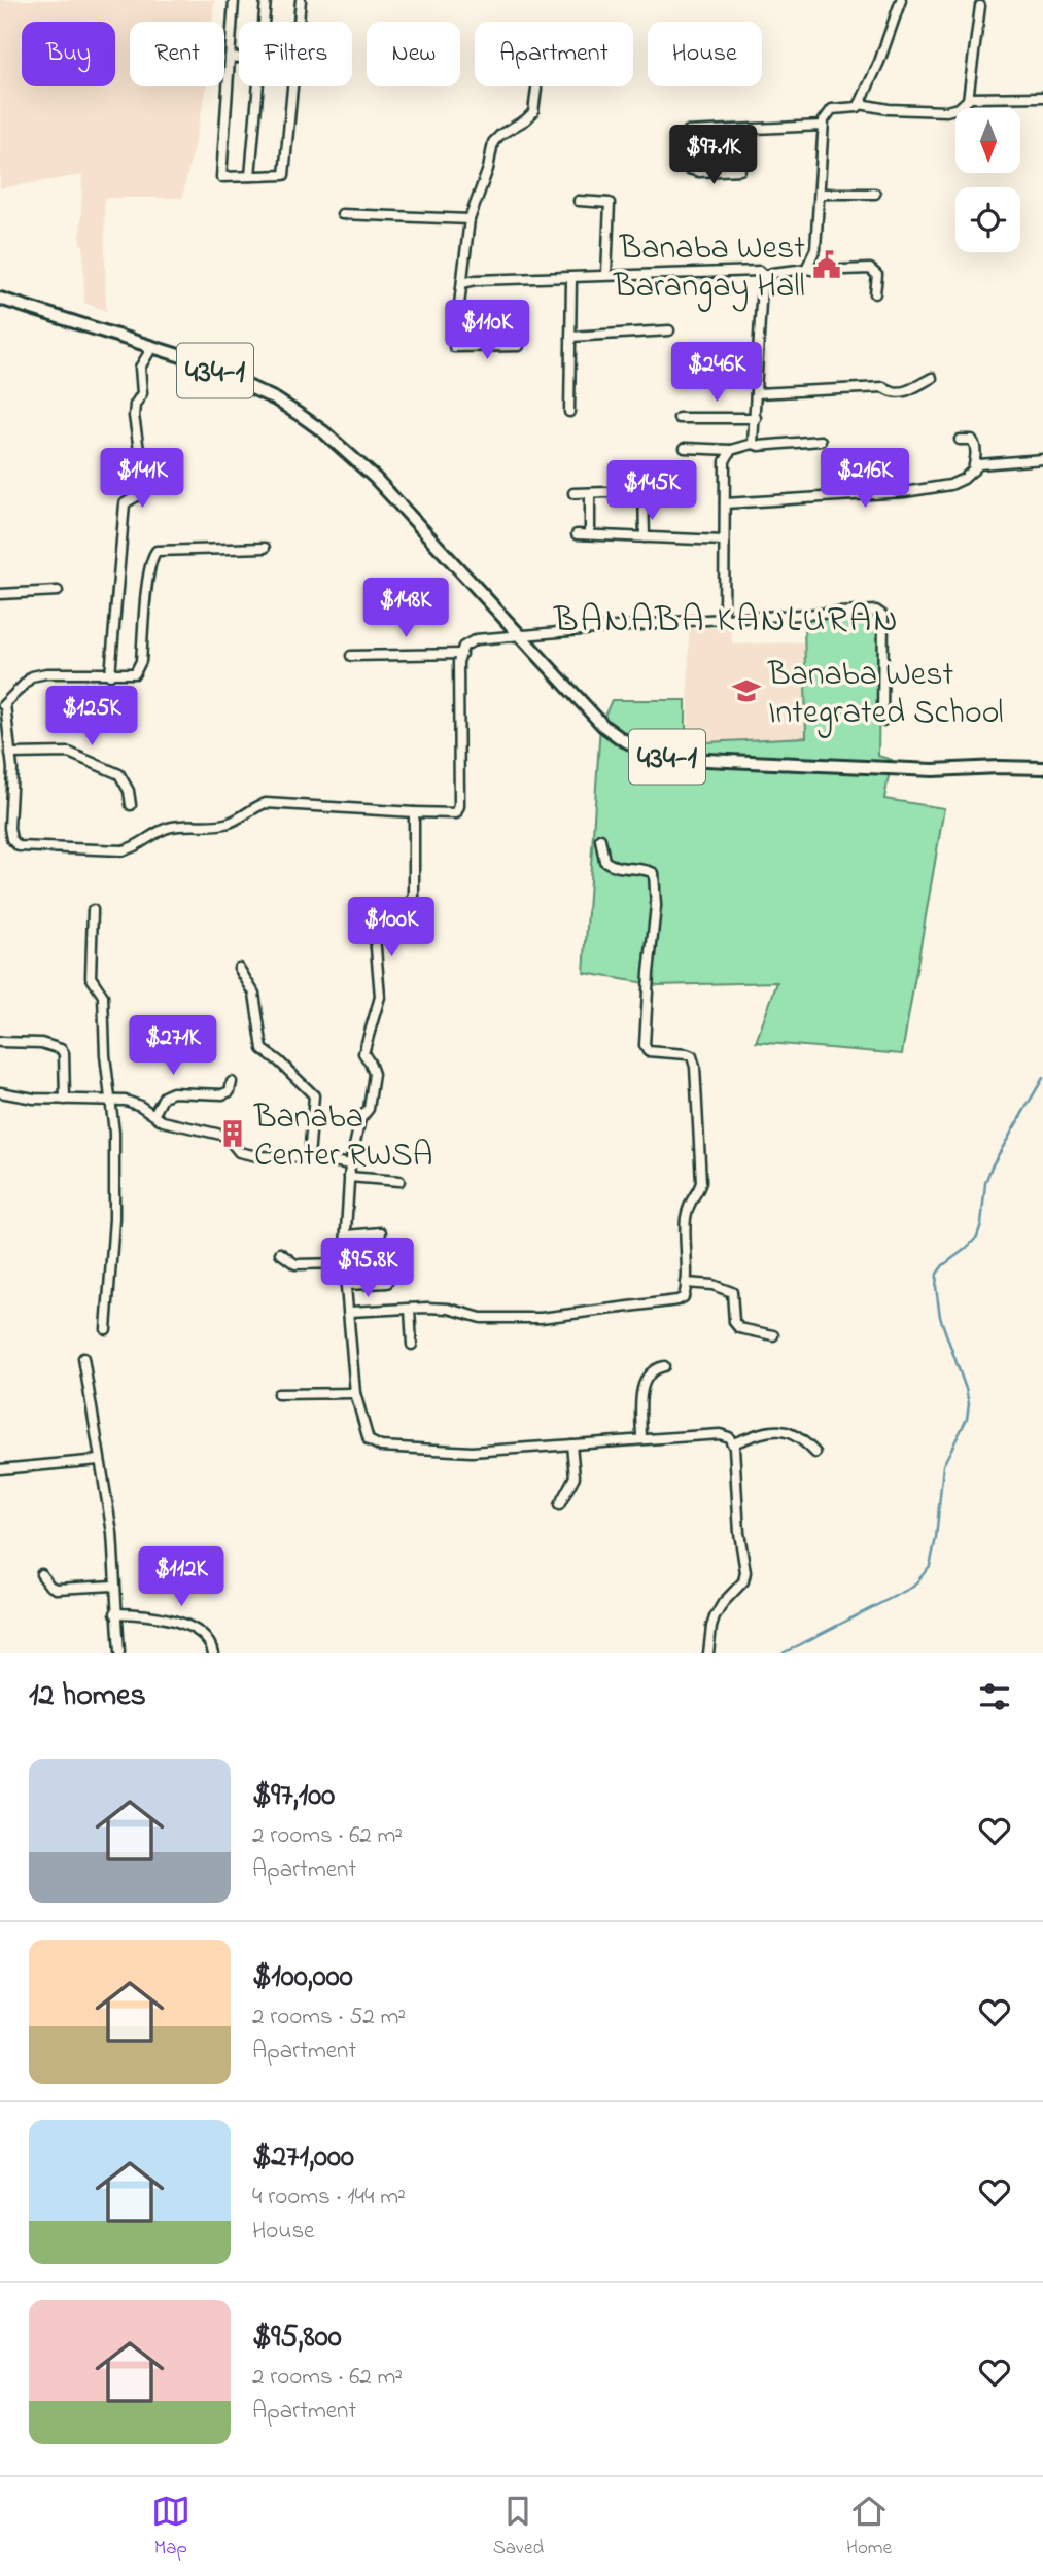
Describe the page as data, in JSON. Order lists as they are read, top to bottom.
{
  "streets": {
    "main road": ["434-1"]
  },
  "districts": ["BANABA KANLURAN"],
  "places": {
    "public building": ["Banaba West Barangay Hall"],
    "school or university": ["Banaba West Integrated School"],
    "building": ["Banaba Center RWSA"]
  },
  "north": "bottom",
  "page": {
    "chip": [
      "Buy",
      "Rent",
      "Filters",
      "New",
      "Apartment",
      "House"
    ],
    "price": [
      "$97.1K",
      "$110K",
      "$246K",
      "$141K",
      "$216K",
      "$145K",
      "$148K",
      "$125K",
      "$100K",
      "$271K",
      "$95.8K",
      "$112K"
    ],
    "heading": "12 homes",
    "list": [
      {
        "name": "$97,100",
        "note": "2 rooms · 62 m² · Apartment"
      },
      {
        "name": "$100,000",
        "note": "2 rooms · 52 m² · Apartment"
      },
      {
        "name": "$271,000",
        "note": "4 rooms · 144 m² · House"
      },
      {
        "name": "$95,800",
        "note": "2 rooms · 62 m² · Apartment"
      }
    ],
    "tabs": ["Map", "Saved", "Home"]
  }
}
